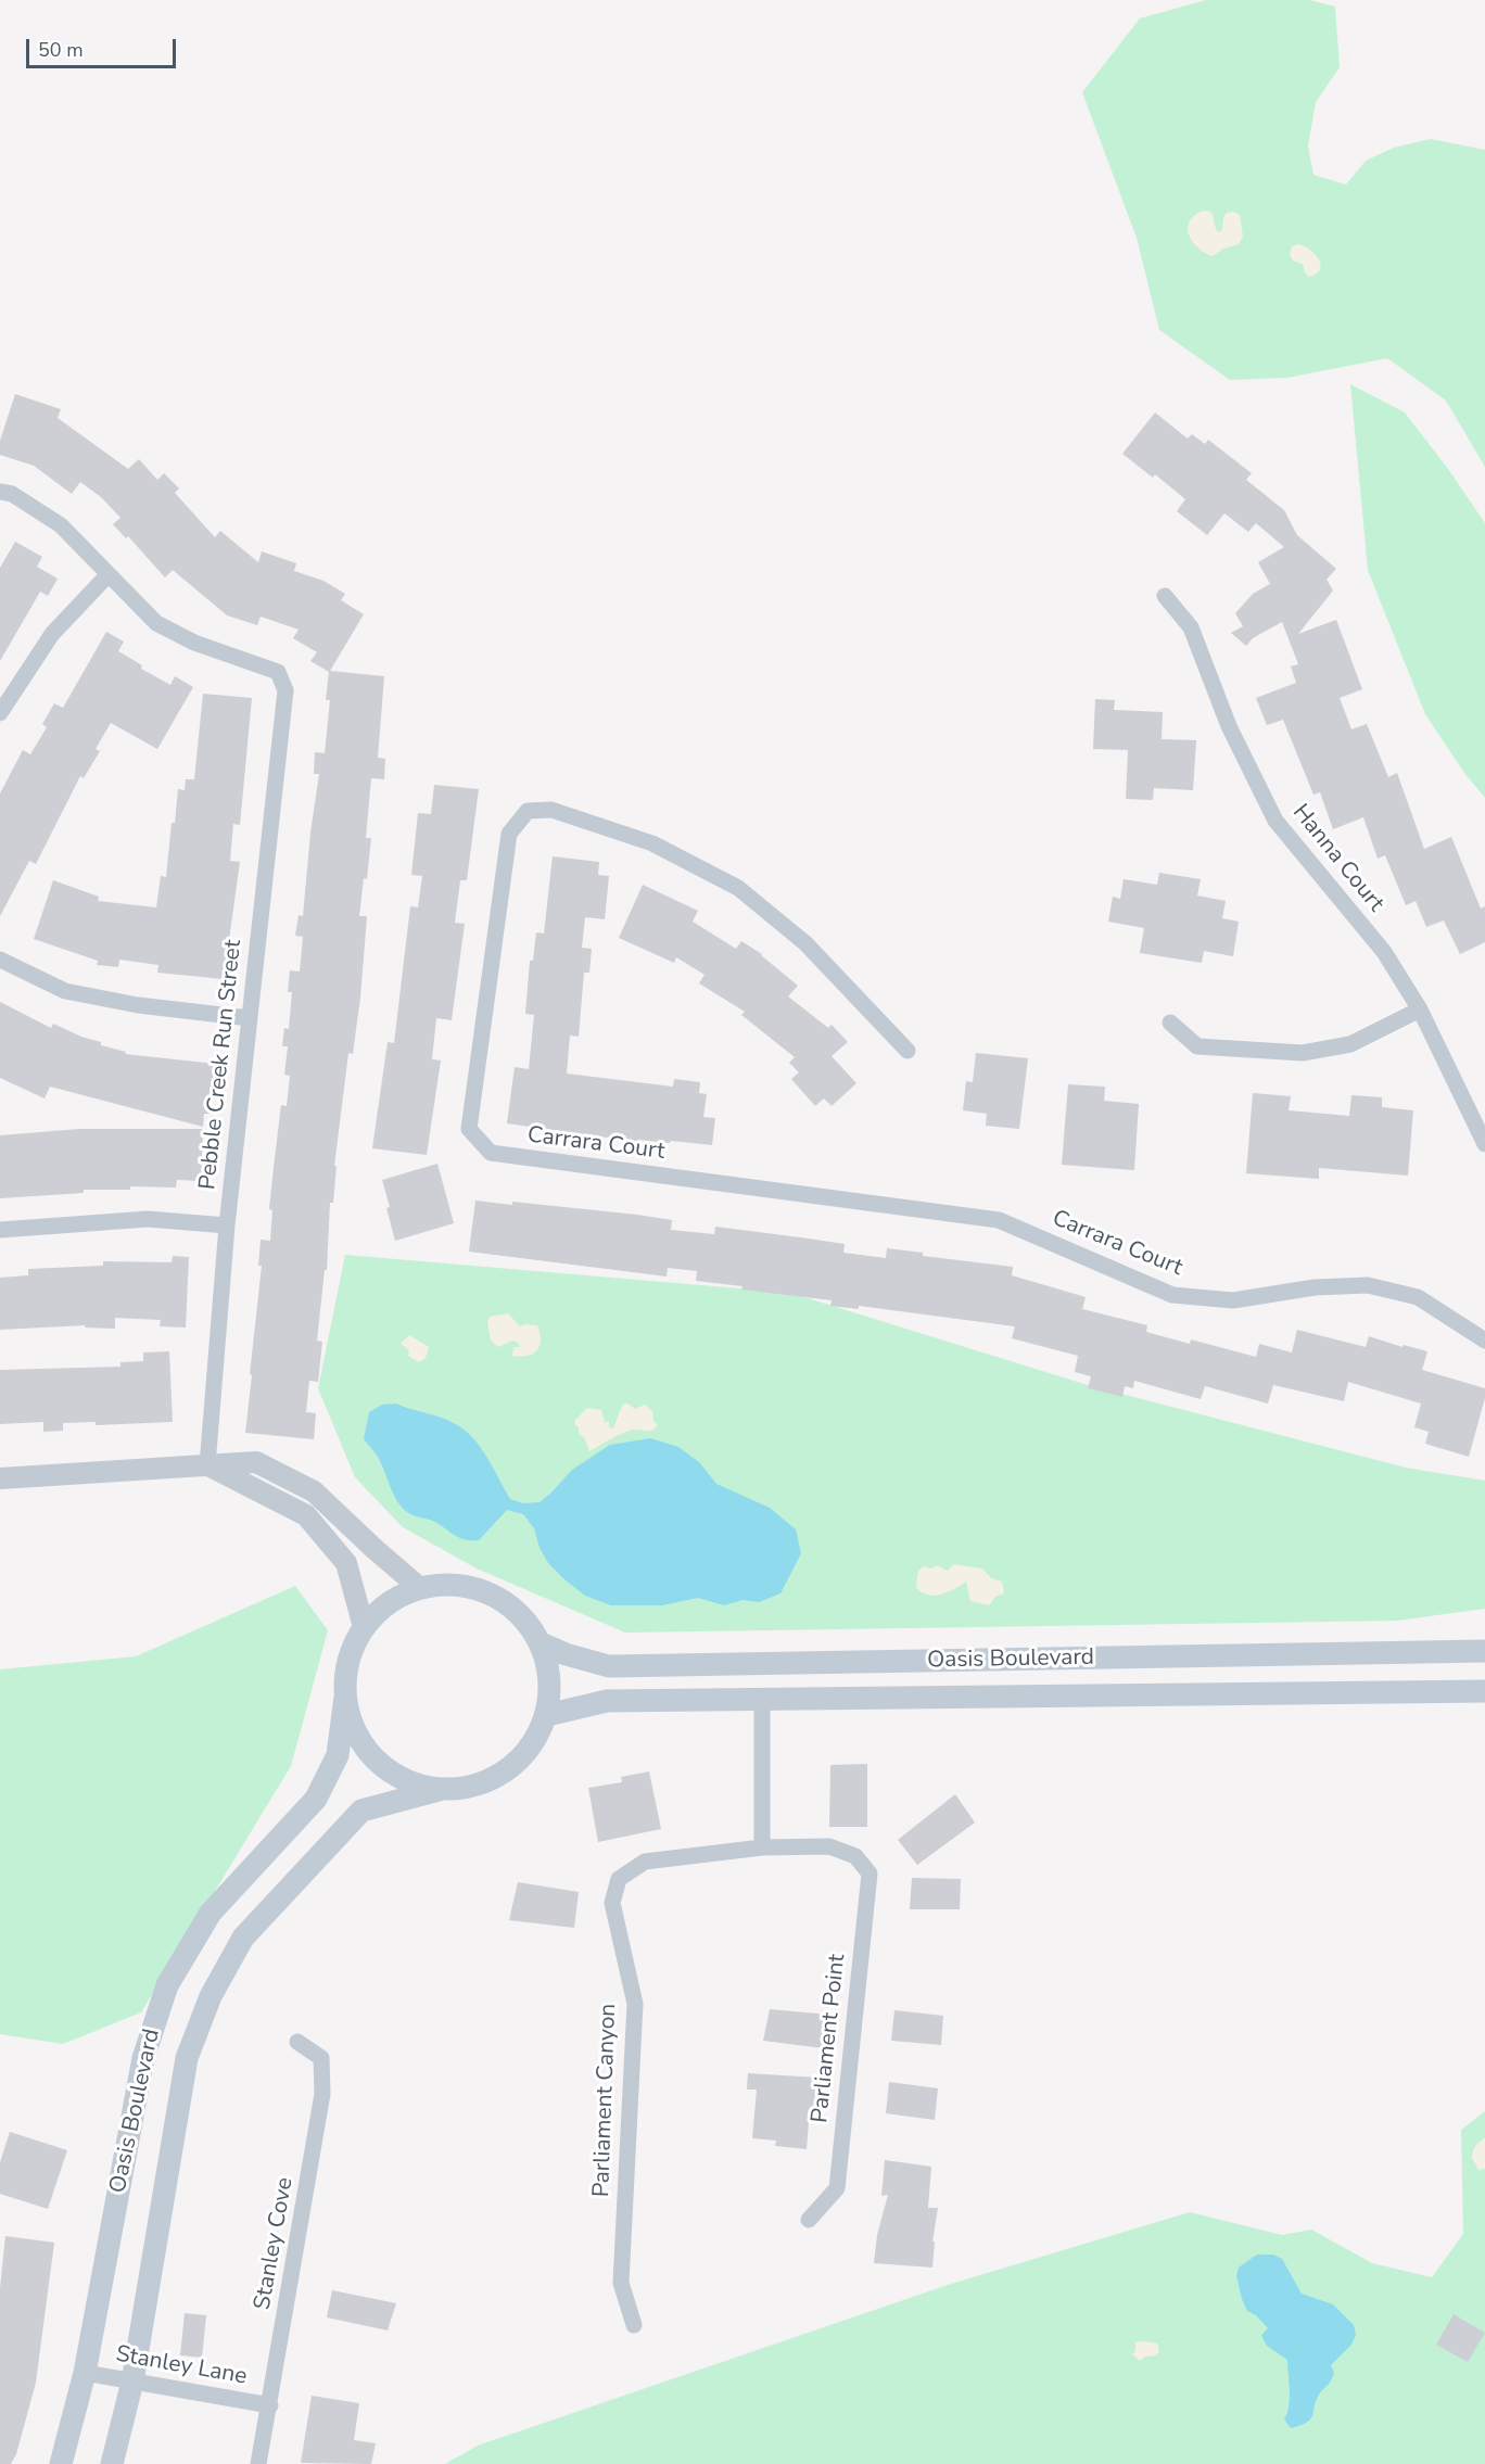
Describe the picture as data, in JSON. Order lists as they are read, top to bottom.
{
  "streets": {
    "main road": ["Oasis Boulevard"],
    "street": [
      "Hanna Court",
      "Pebble Creek Run Street",
      "Carrara Court",
      "Parliament Point",
      "Parliament Canyon",
      "Stanley Cove",
      "Stanley Lane"
    ]
  },
  "crossings": [
    ["Oasis Boulevard", "Stanley Lane"],
    ["Parliament Point", "Parliament Canyon"],
    ["Stanley Cove", "Stanley Lane"]
  ],
  "scale_bar": "50 m"
}
